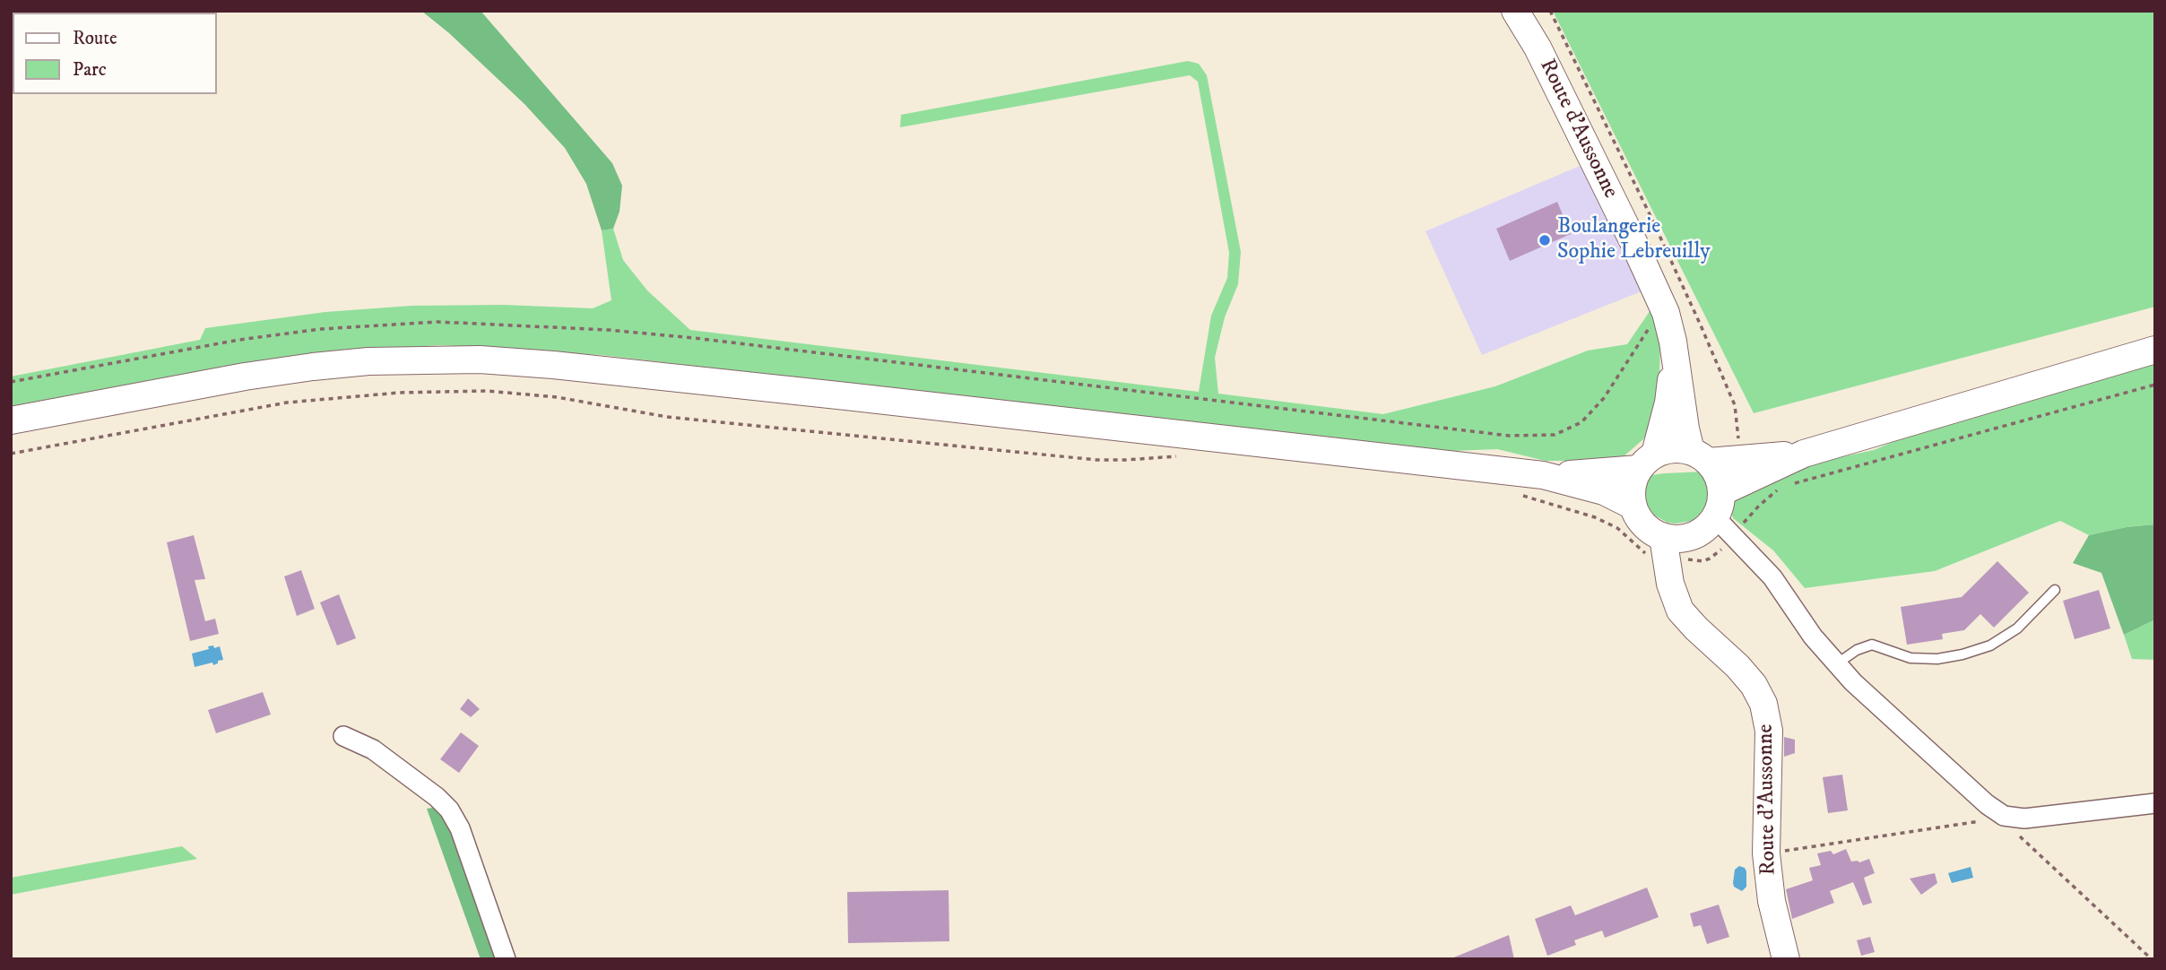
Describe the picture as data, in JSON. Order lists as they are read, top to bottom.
{
  "streets": {
    "main road": ["Route d'Aussonne"]
  },
  "places": ["Boulangerie Sophie Lebreuilly"],
  "legend": ["Route", "Parc"]
}
